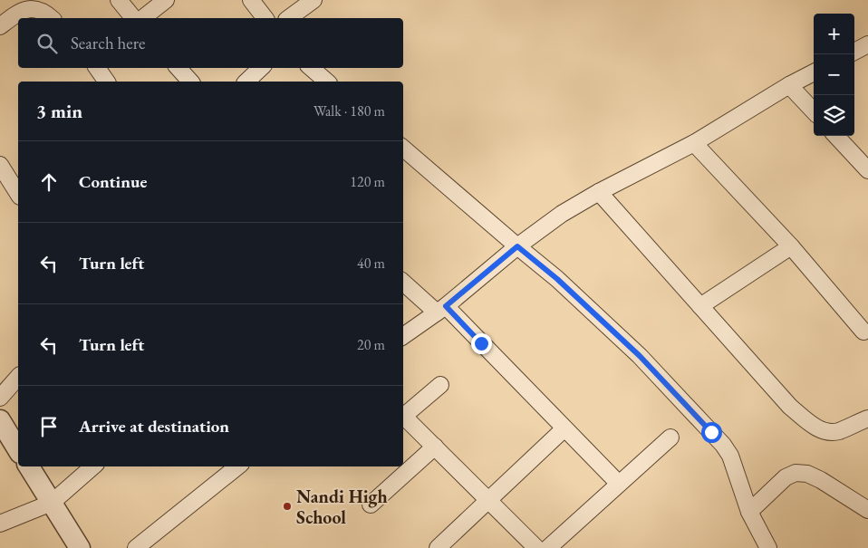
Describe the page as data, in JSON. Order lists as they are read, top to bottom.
{
  "places": ["Nandi High School"],
  "page": {
    "map_buttons": ["+", "−"],
    "search": "Search here",
    "heading": ["3 min", "Walk · 180 m"],
    "list": [
      ["Continue", "120 m"],
      ["Turn left", "40 m"],
      ["Turn left", "20 m"],
      "Arrive at destination"
    ]
  }
}
